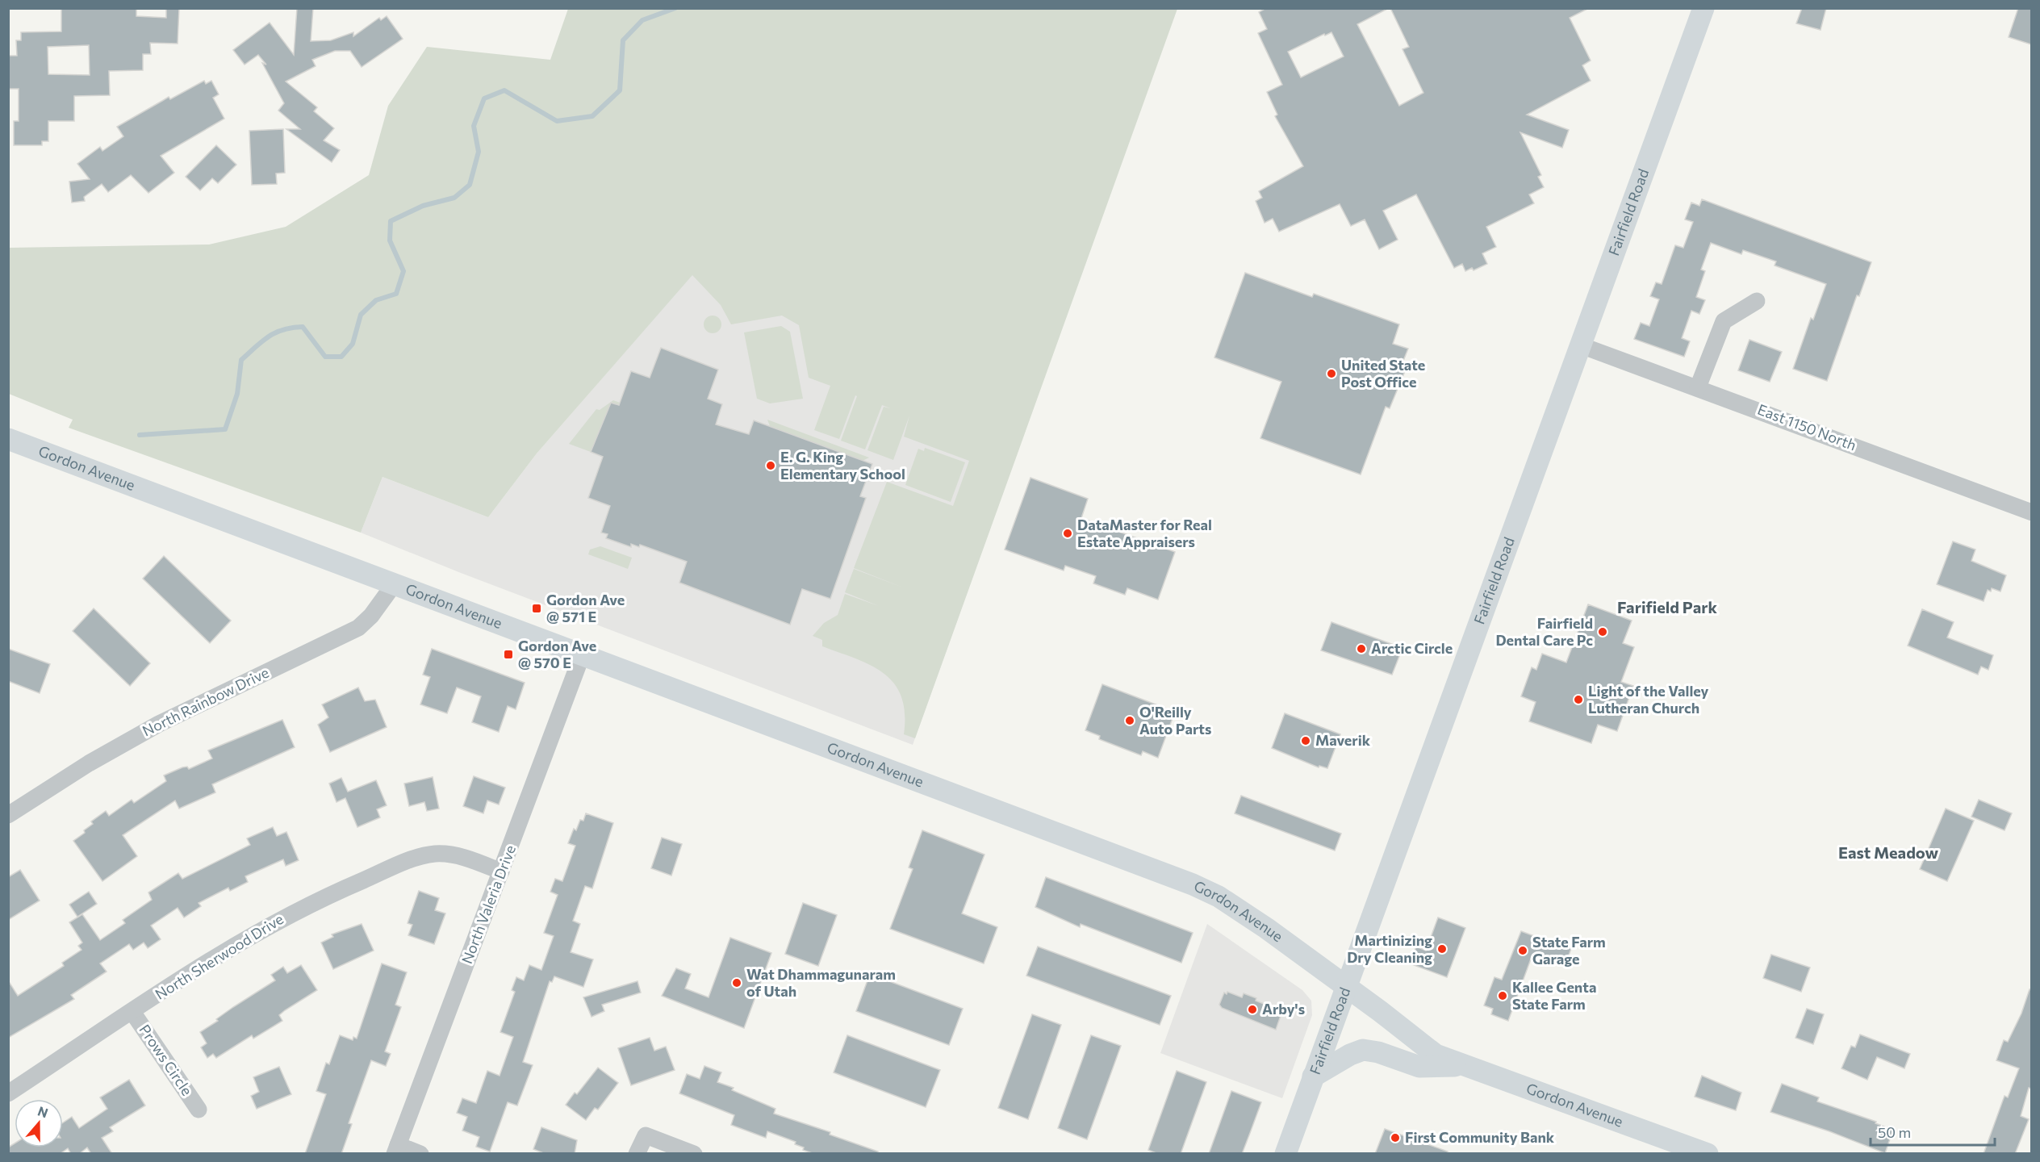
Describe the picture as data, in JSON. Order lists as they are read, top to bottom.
{
  "streets": {
    "main road": ["Fairfield Road", "Gordon Avenue"],
    "street": [
      "East 1150 North",
      "North Rainbow Drive",
      "North Valeria Drive",
      "North Sherwood Drive",
      "Prows Circle"
    ]
  },
  "crossings": [
    ["Fairfield Road", "East 1150 North"],
    ["Fairfield Road", "Gordon Avenue"],
    ["Gordon Avenue", "North Rainbow Drive"],
    ["Gordon Avenue", "North Valeria Drive"],
    ["North Valeria Drive", "North Sherwood Drive"],
    ["North Sherwood Drive", "Prows Circle"]
  ],
  "districts": ["Farifield Park", "East Meadow"],
  "places": {
    "other": [
      "United State Post Office",
      "E. G. King Elementary School",
      "DataMaster for Real Estate Appraisers",
      "Fairfield Dental Care Pc",
      "Arctic Circle",
      "Light of the Valley Lutheran Church",
      "O'Reilly Auto Parts",
      "Maverik",
      "Martinizing Dry Cleaning",
      "State Farm Garage",
      "Wat Dhammagunaram of Utah",
      "Kallee Genta State Farm",
      "Arby's",
      "First Community Bank"
    ],
    "transit": ["Gordon Ave @ 571 E", "Gordon Ave @ 570 E"]
  },
  "scale_bar": "50 m",
  "north": "top"
}
